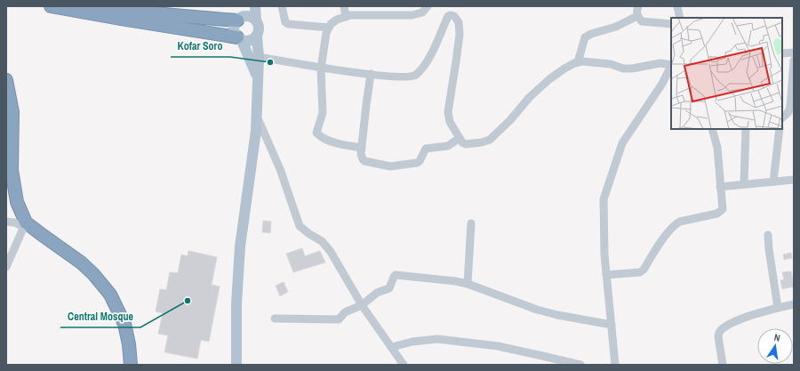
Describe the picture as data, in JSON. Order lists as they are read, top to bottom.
{
  "places": ["Kofar Soro", "Central Mosque"],
  "north": "top"
}
